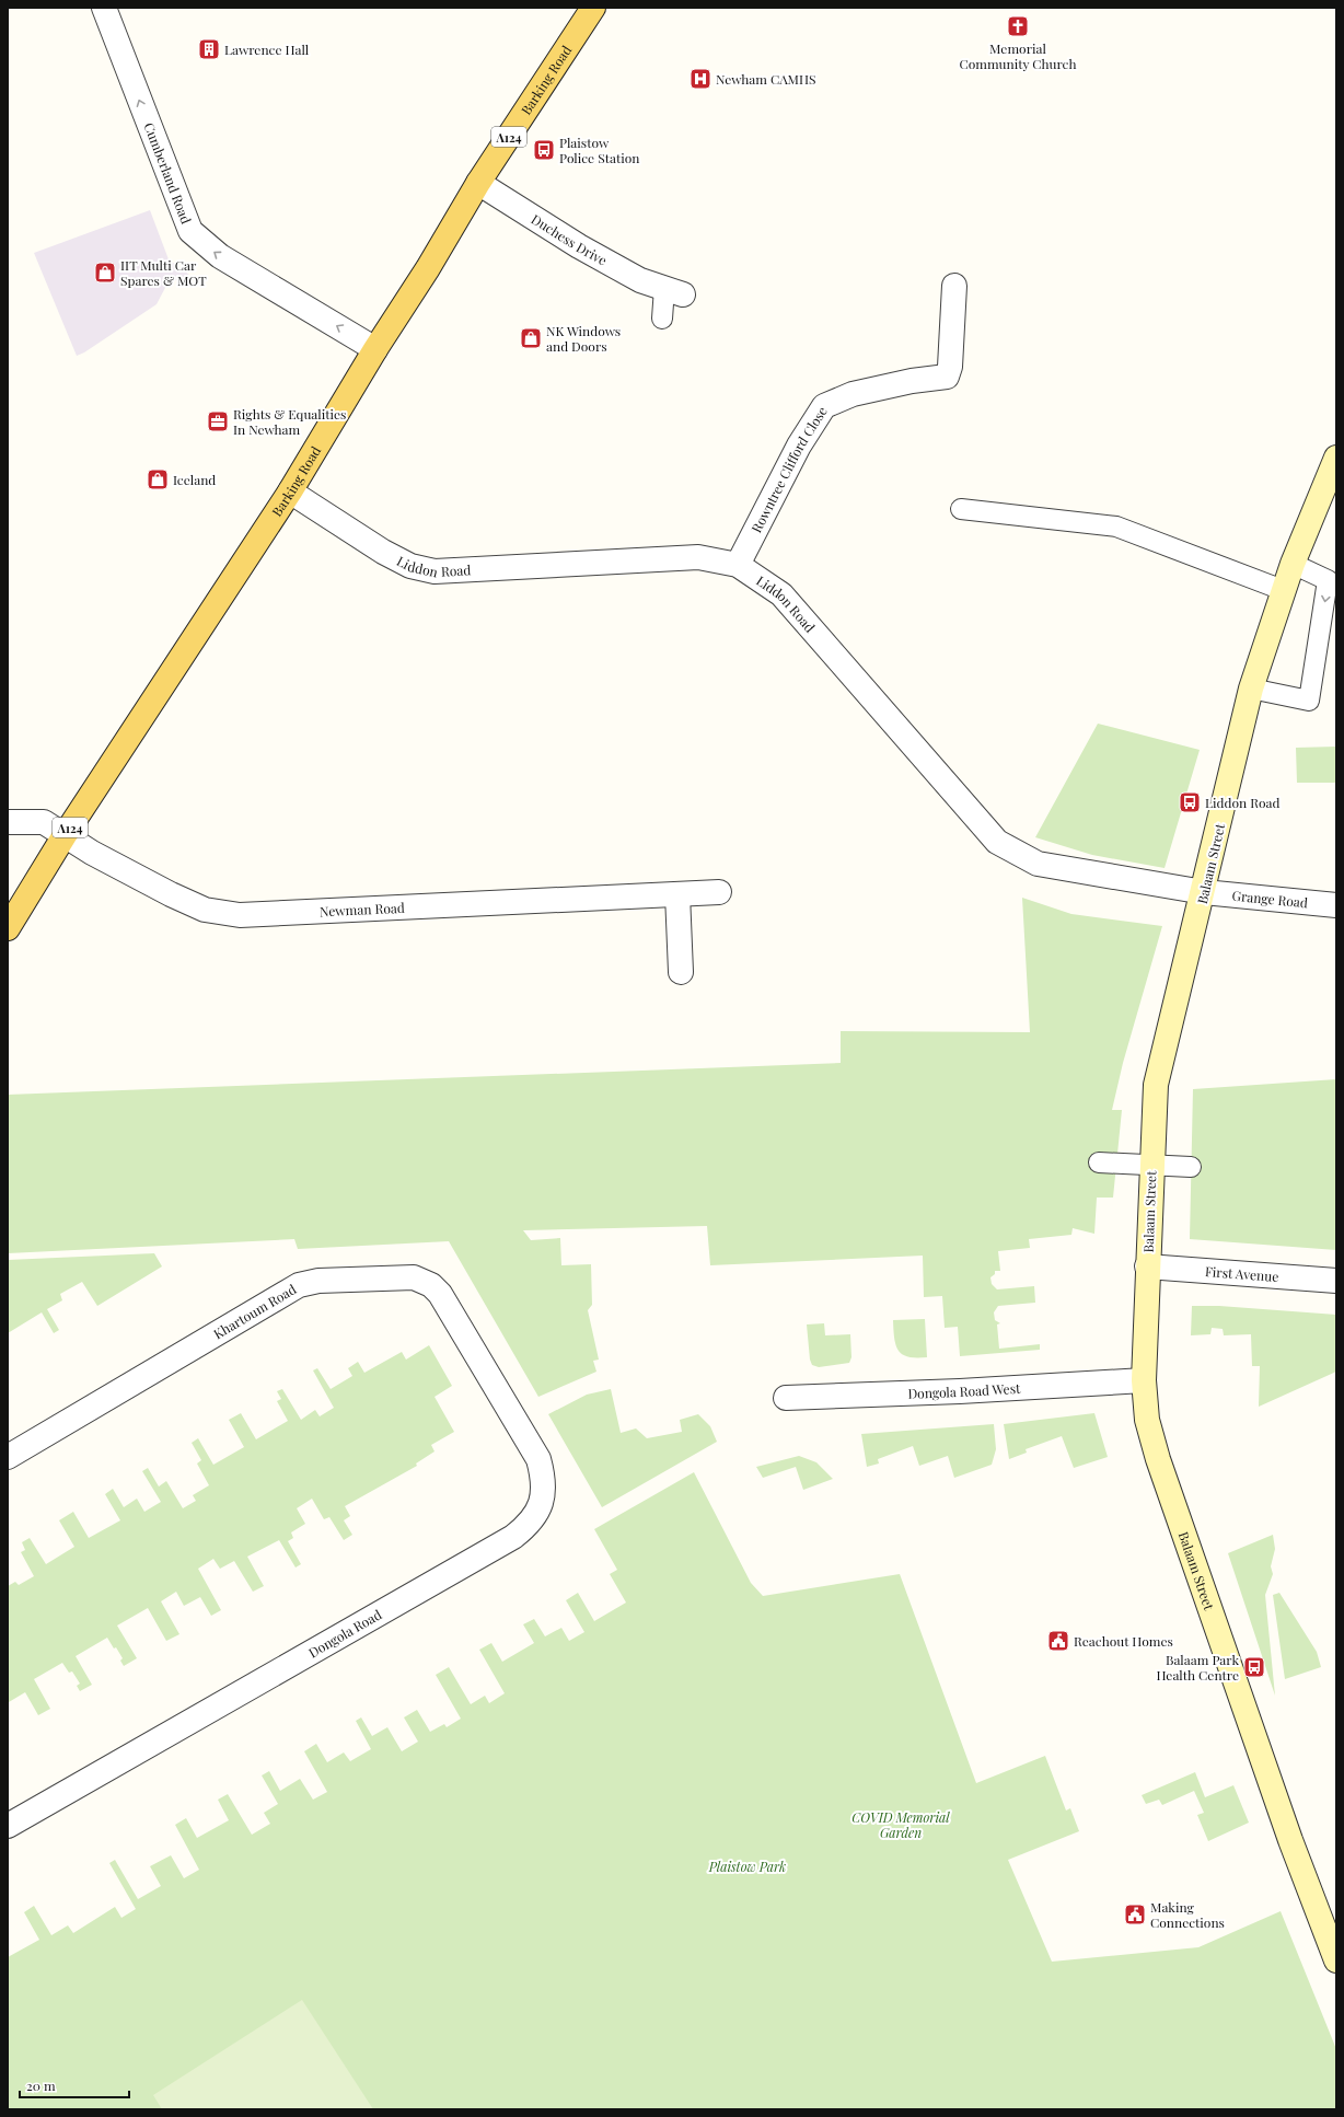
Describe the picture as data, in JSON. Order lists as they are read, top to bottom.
{
  "streets": {
    "main road": ["Barking Road", "A124", "Balaam Street"],
    "street": [
      "Cumberland Road",
      "Duchess Drive",
      "Rowntree Clifford Close",
      "Liddon Road",
      "Grange Road",
      "Newman Road",
      "First Avenue",
      "Khartoum Road",
      "Dongola Road West",
      "Dongola Road"
    ]
  },
  "crossings": [
    ["Barking Road", "Cumberland Road"],
    ["Barking Road", "Duchess Drive"],
    ["Barking Road", "Liddon Road"],
    ["Barking Road", "Newman Road"],
    ["Rowntree Clifford Close", "Liddon Road"],
    ["Liddon Road", "Balaam Street"],
    ["Liddon Road", "Grange Road"],
    ["Balaam Street", "Grange Road"],
    ["Balaam Street", "First Avenue"],
    ["Balaam Street", "Dongola Road West"],
    ["Khartoum Road", "Dongola Road"]
  ],
  "one_way": ["Cumberland Road"],
  "parks": ["COVID Memorial Garden", "Plaistow Park"],
  "places": {
    "church": ["Memorial Community Church"],
    "building": ["Lawrence Hall"],
    "hospital": ["Newham CAMHS"],
    "bus stop": ["Plaistow Police Station", "Liddon Road", "Balaam Park Health Centre"],
    "shop": ["IIT Multi Car Spares & MOT", "NK Windows and Doors", "Iceland"],
    "office": ["Rights & Equalities In Newham"],
    "public building": ["Reachout Homes", "Making Connections"]
  },
  "scale_bar": "20 m"
}
